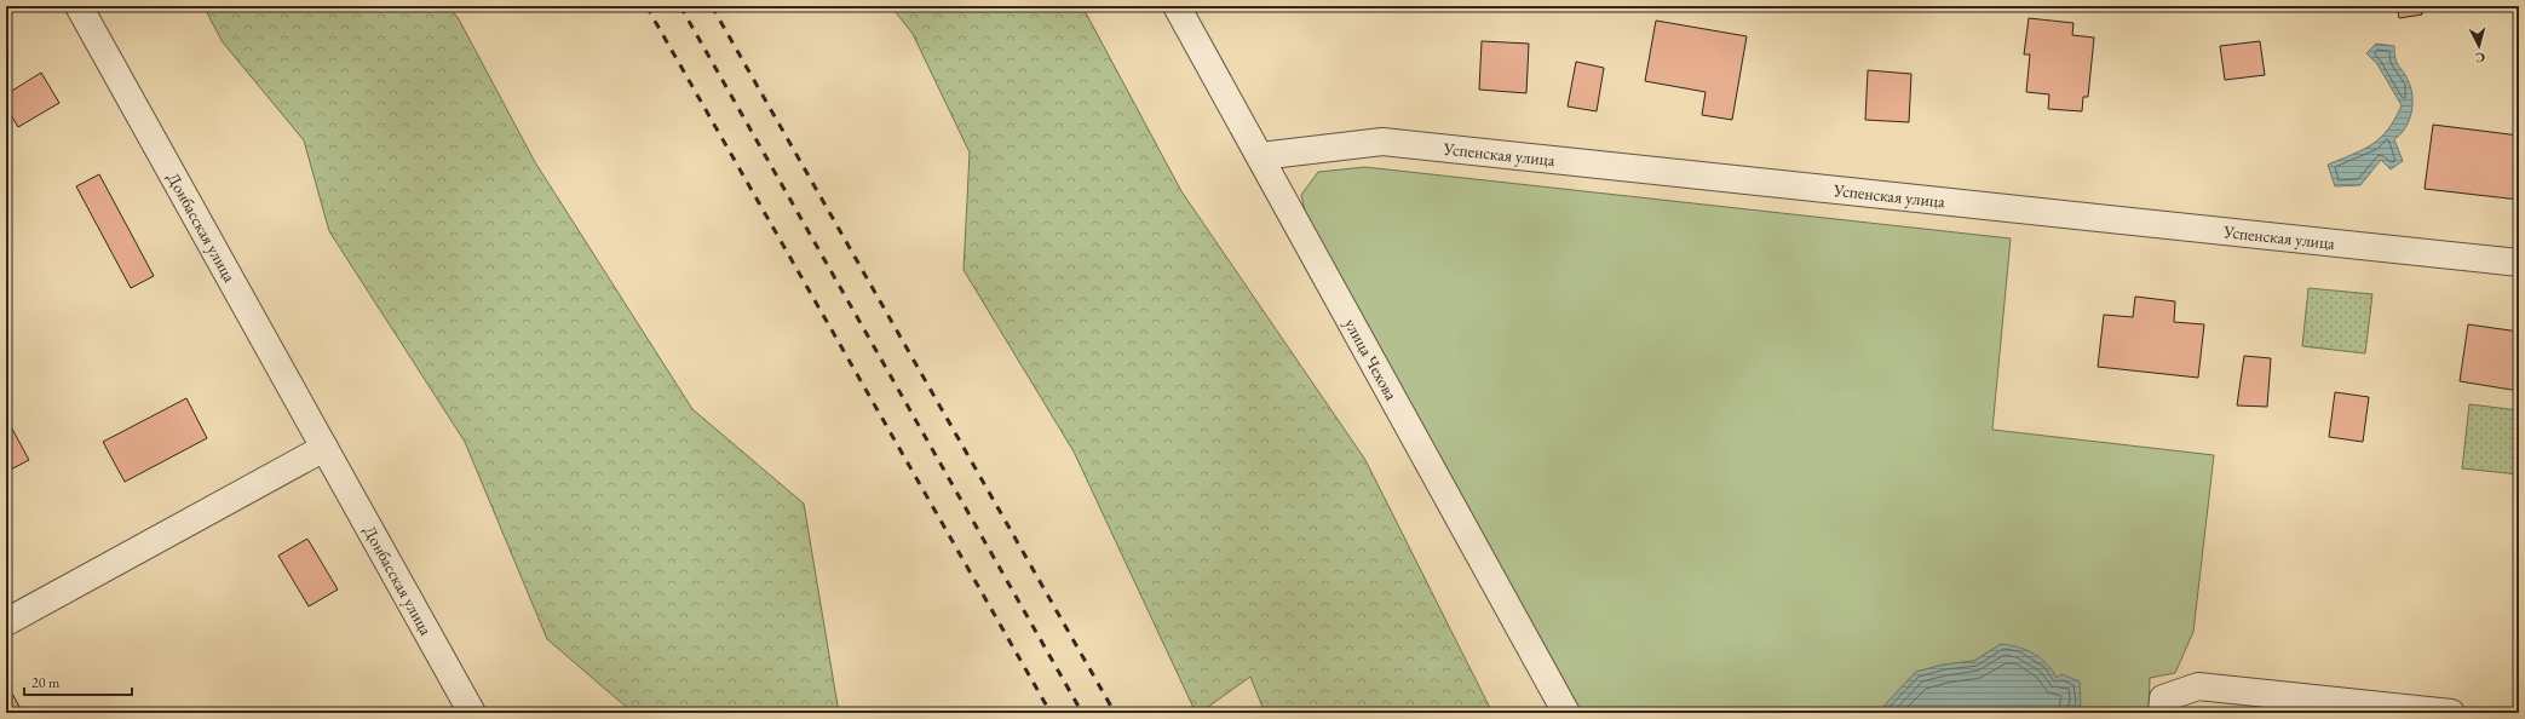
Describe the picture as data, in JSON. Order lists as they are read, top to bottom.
{
  "streets": {
    "street": ["Успенская улица", "Донбасская улица", "улица Чехова"]
  },
  "crossings": [
    ["Успенская улица", "улица Чехова"]
  ],
  "scale_bar": "20 m",
  "north": "bottom"
}
